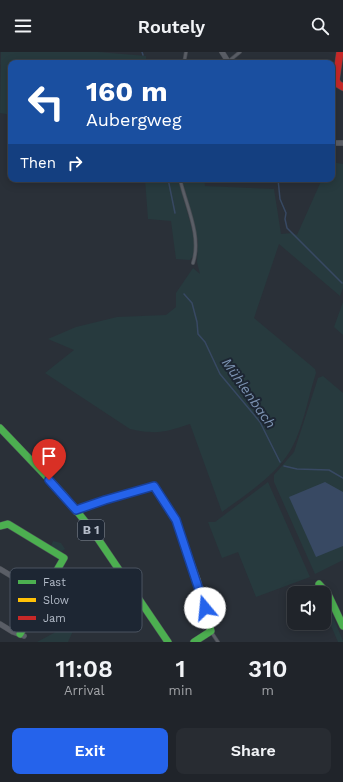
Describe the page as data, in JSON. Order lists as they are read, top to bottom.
{
  "streets": {
    "street": ["B 1"]
  },
  "water": ["Mühlenbach"],
  "legend": ["Fast", "Slow", "Jam"],
  "page": {
    "header": "Routely",
    "turn": ["160 m", "Aubergweg"],
    "then": "Then",
    "eta": [
      "11:08",
      "Arrival",
      "1",
      "min",
      "310",
      "m"
    ],
    "buttons": ["Exit", "Share"]
  }
}
